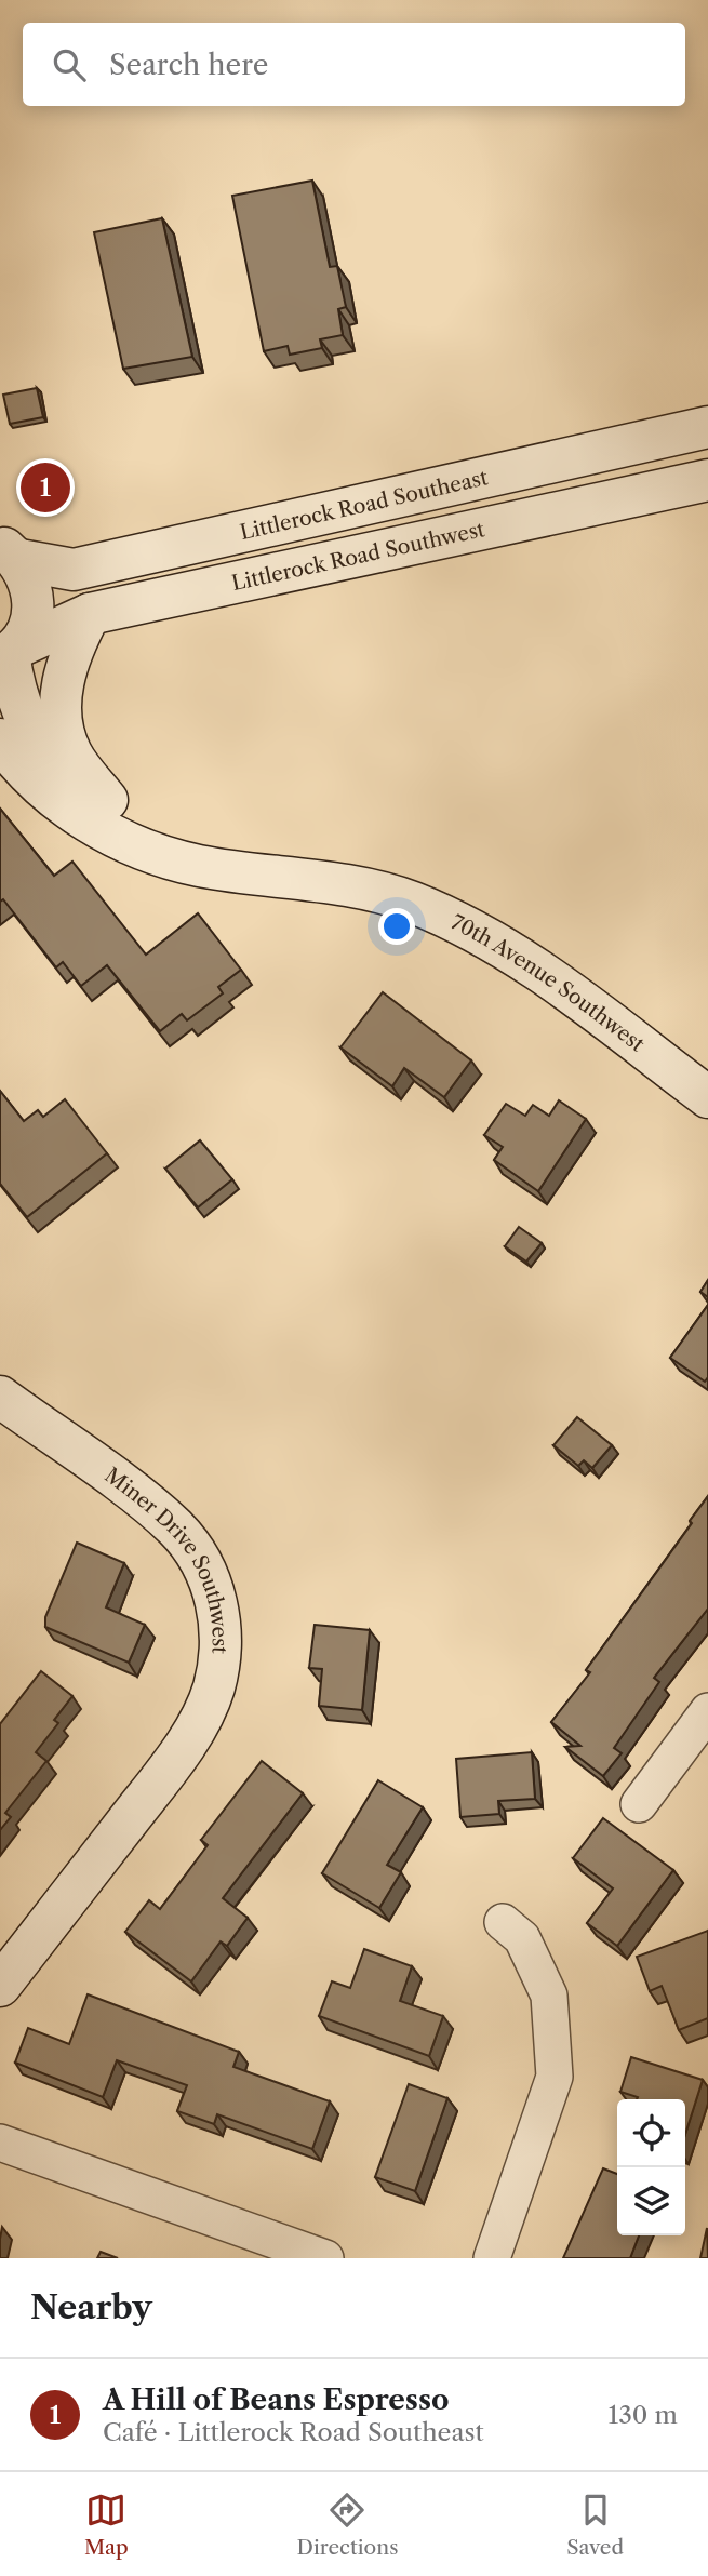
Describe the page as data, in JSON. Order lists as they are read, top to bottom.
{
  "streets": {
    "street": [
      "Littlerock Road Southeast",
      "Littlerock Road Southwest",
      "70th Avenue Southwest",
      "Miner Drive Southwest"
    ]
  },
  "crossings": [
    ["Littlerock Road Southwest", "70th Avenue Southwest"]
  ],
  "page": {
    "search": "Search here",
    "pins": "1",
    "heading": "Nearby",
    "list": [
      {
        "mark": "1",
        "name": "A Hill of Beans Espresso",
        "note": "Café · Littlerock Road Southeast",
        "value": "130 m"
      }
    ],
    "nav": ["Map", "Directions", "Saved"]
  }
}
